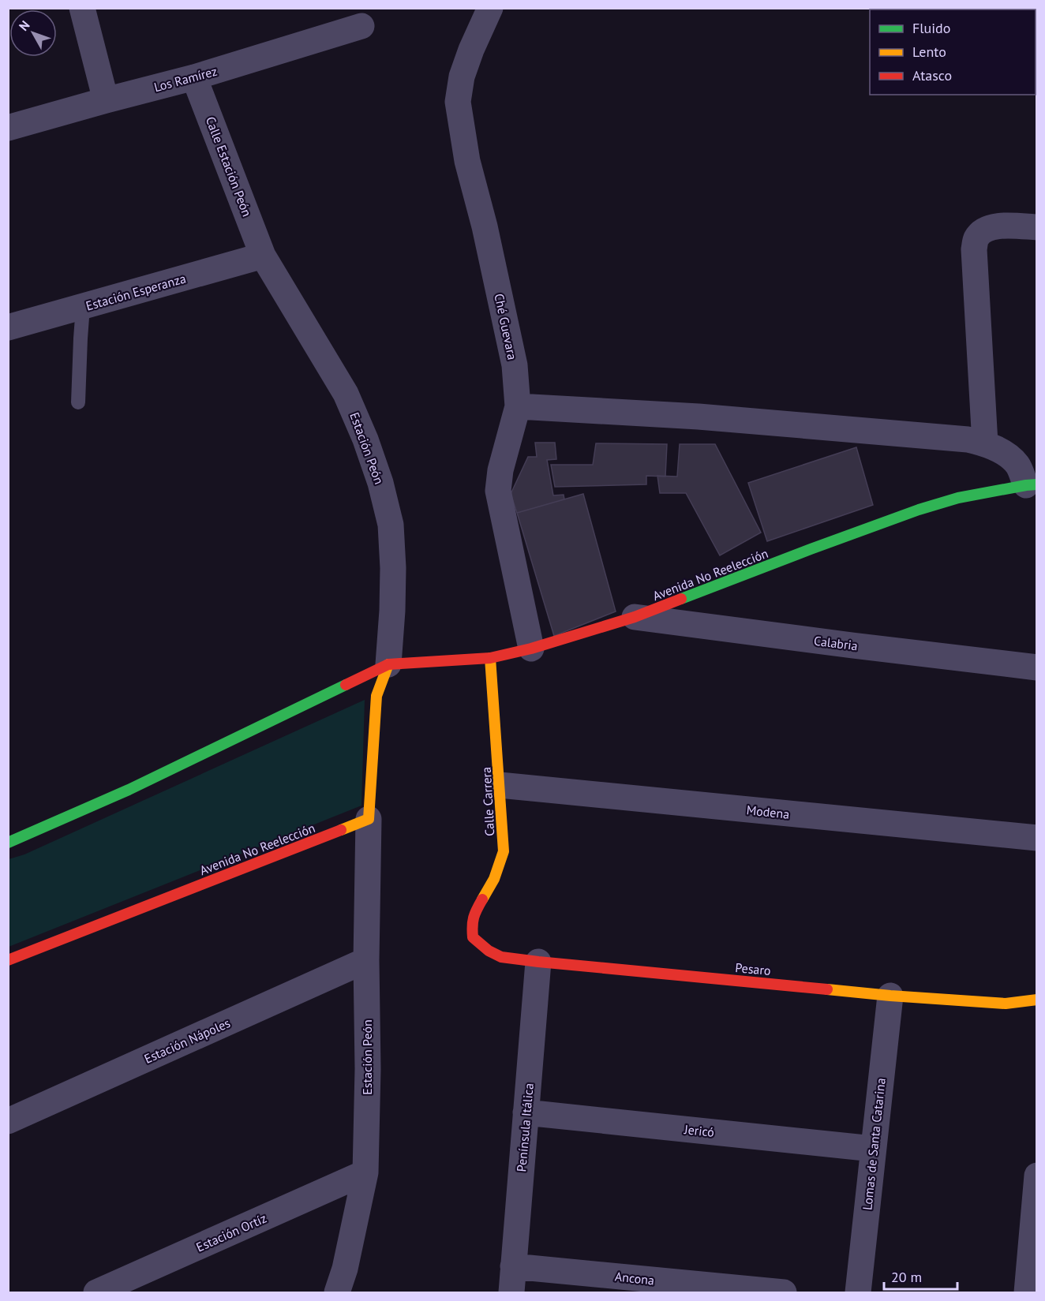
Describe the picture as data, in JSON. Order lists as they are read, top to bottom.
{
  "streets": {
    "street": [
      "Los Ramírez",
      "Calle Estación Peón",
      "Estación Esperanza",
      "Ché Guevara",
      "Estación Peón",
      "Avenida No Reelección",
      "Calabria",
      "Calle Carrera",
      "Modena",
      "Pesaro",
      "Estación Nápoles",
      "Península Itálica",
      "Jericó",
      "Lomas de Santa Catarina",
      "Estación Ortíz",
      "Ancona"
    ]
  },
  "crossings": [
    ["Los Ramírez", "Calle Estación Peón"],
    ["Calle Estación Peón", "Estación Esperanza"],
    ["Calle Estación Peón", "Estación Peón"],
    ["Estación Esperanza", "Estación Peón"],
    ["Ché Guevara", "Avenida No Reelección"],
    ["Estación Peón", "Avenida No Reelección"],
    ["Estación Peón", "Estación Nápoles"],
    ["Estación Peón", "Estación Ortíz"],
    ["Avenida No Reelección", "Calabria"],
    ["Avenida No Reelección", "Calle Carrera"],
    ["Calle Carrera", "Modena"],
    ["Calle Carrera", "Pesaro"],
    ["Pesaro", "Península Itálica"],
    ["Pesaro", "Lomas de Santa Catarina"],
    ["Península Itálica", "Jericó"],
    ["Península Itálica", "Ancona"],
    ["Jericó", "Lomas de Santa Catarina"]
  ],
  "legend": ["Fluido", "Lento", "Atasco"],
  "scale_bar": "20 m",
  "north": "top left"
}
